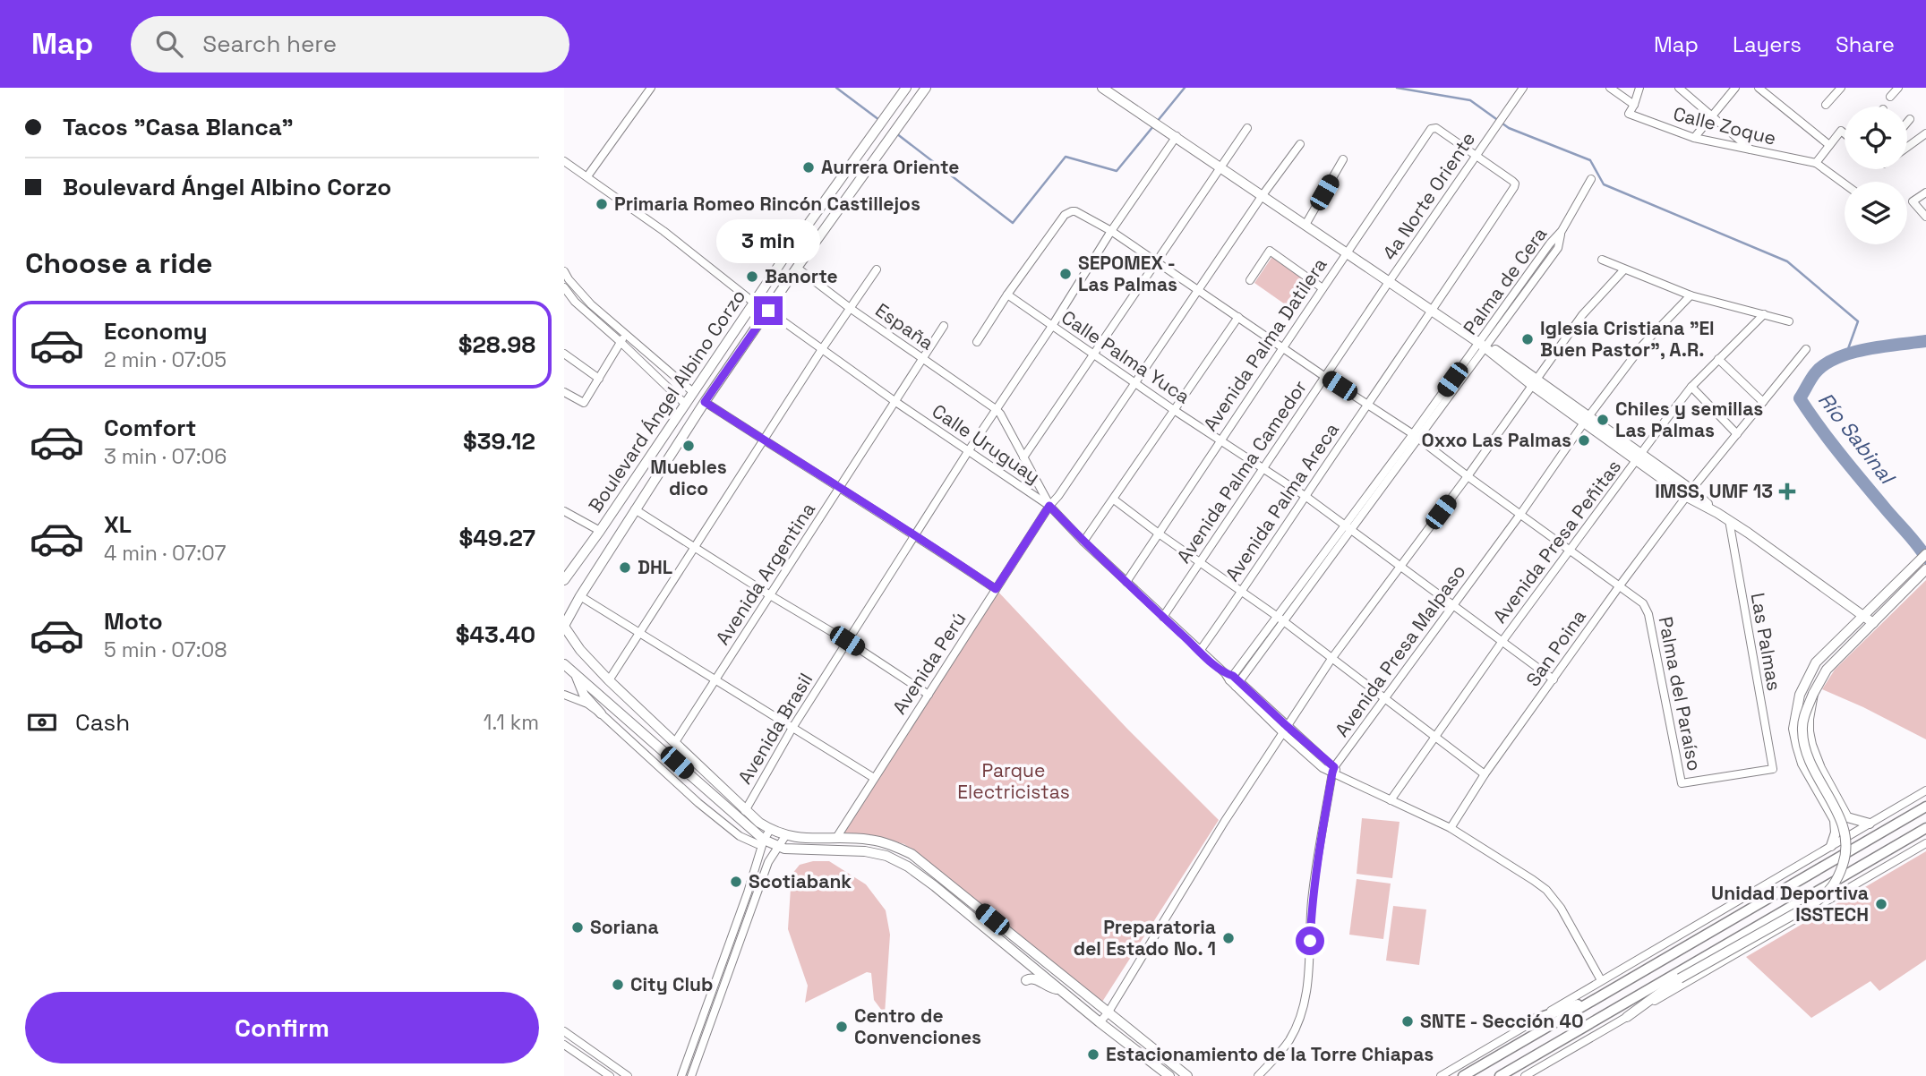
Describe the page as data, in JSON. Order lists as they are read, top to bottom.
{
  "streets": {
    "main road": ["Boulevard Ángel Albino Corzo"],
    "street": [
      "Calle Zoque",
      "4a Norte Oriente",
      "Palma de Cera",
      "España",
      "Avenida Palma Datilera",
      "Calle Palma Yuca",
      "Calle Uruguay",
      "Avenida Palma Camedor",
      "Avenida Palma Areca",
      "Avenida Presa Peñitas",
      "Avenida Argentina",
      "Las Palmas",
      "San Poina",
      "Avenida Presa Malpaso",
      "Avenida Perú",
      "Palma del Paraíso",
      "Avenida Brasil"
    ]
  },
  "crossings": [
    ["4a Norte Oriente", "Avenida Palma Datilera"],
    ["4a Norte Oriente", "Avenida Palma Camedor"],
    ["4a Norte Oriente", "Avenida Palma Areca"],
    ["Palma de Cera", "Calle Palma Yuca"],
    ["Palma de Cera", "Calle Uruguay"],
    ["Palma de Cera", "Palma del Paraíso"],
    ["España", "Boulevard Ángel Albino Corzo"],
    ["España", "Avenida Argentina"],
    ["España", "Avenida Brasil"],
    ["Avenida Palma Datilera", "Calle Palma Yuca"],
    ["Avenida Palma Datilera", "Calle Uruguay"],
    ["Avenida Palma Datilera", "Avenida Palma Areca"],
    ["Avenida Palma Datilera", "Palma del Paraíso"],
    ["Calle Palma Yuca", "Avenida Palma Camedor"],
    ["Calle Palma Yuca", "Avenida Palma Areca"],
    ["Calle Palma Yuca", "Avenida Presa Peñitas"],
    ["Calle Palma Yuca", "San Poina"],
    ["Calle Palma Yuca", "Avenida Presa Malpaso"],
    ["Calle Palma Yuca", "Avenida Perú"],
    ["Calle Palma Yuca", "Palma del Paraíso"],
    ["Calle Palma Yuca", "Avenida Brasil"],
    ["Boulevard Ángel Albino Corzo", "Calle Uruguay"],
    ["Calle Uruguay", "Avenida Palma Camedor"],
    ["Calle Uruguay", "Avenida Palma Areca"],
    ["Calle Uruguay", "Avenida Presa Peñitas"],
    ["Calle Uruguay", "Avenida Argentina"],
    ["Calle Uruguay", "San Poina"],
    ["Calle Uruguay", "Avenida Presa Malpaso"],
    ["Calle Uruguay", "Avenida Perú"],
    ["Calle Uruguay", "Avenida Brasil"],
    ["Avenida Palma Camedor", "Palma del Paraíso"],
    ["Avenida Palma Areca", "Palma del Paraíso"],
    ["Avenida Presa Peñitas", "Palma del Paraíso"],
    ["Las Palmas", "Palma del Paraíso"],
    ["San Poina", "Palma del Paraíso"],
    ["Avenida Presa Malpaso", "Palma del Paraíso"],
    ["Avenida Perú", "Palma del Paraíso"],
    ["Palma del Paraíso", "Avenida Brasil"]
  ],
  "water": ["Río Sabinal"],
  "parks": ["Parque Electricistas"],
  "places": {
    "other": [
      "Aurrera Oriente",
      "Primaria Romeo Rincón Castillejos",
      "SEPOMEX - Las Palmas",
      "Banorte",
      "Iglesia Cristiana \"El Buen Pastor\", A.R.",
      "Chiles y semillas Las Palmas",
      "Oxxo Las Palmas",
      "Muebles dico",
      "DHL",
      "Scotiabank",
      "Unidad Deportiva ISSTECH",
      "Soriana",
      "Preparatoria del Estado No. 1",
      "City Club",
      "SNTE - Sección 40",
      "Centro de Convenciones",
      "Estacionamiento de la Torre Chiapas"
    ],
    "health": ["IMSS, UMF 13"]
  },
  "page": {
    "header": "Map",
    "search": "Search here",
    "nav": ["Map", "Layers", "Share"],
    "banner": ["Tacos \"Casa Blanca\"", "Boulevard Ángel Albino Corzo"],
    "bubble": "3 min",
    "heading": "Choose a ride",
    "list": [
      {
        "name": "Economy",
        "note": "2 min · 07:05",
        "value": "$28.98"
      },
      {
        "name": "Comfort",
        "note": "3 min · 07:06",
        "value": "$39.12"
      },
      {
        "name": "XL",
        "note": "4 min · 07:07",
        "value": "$49.27"
      },
      {
        "name": "Moto",
        "note": "5 min · 07:08",
        "value": "$43.40"
      }
    ],
    "pay": ["Cash", "1.1 km"],
    "buttons": "Confirm"
  }
}
